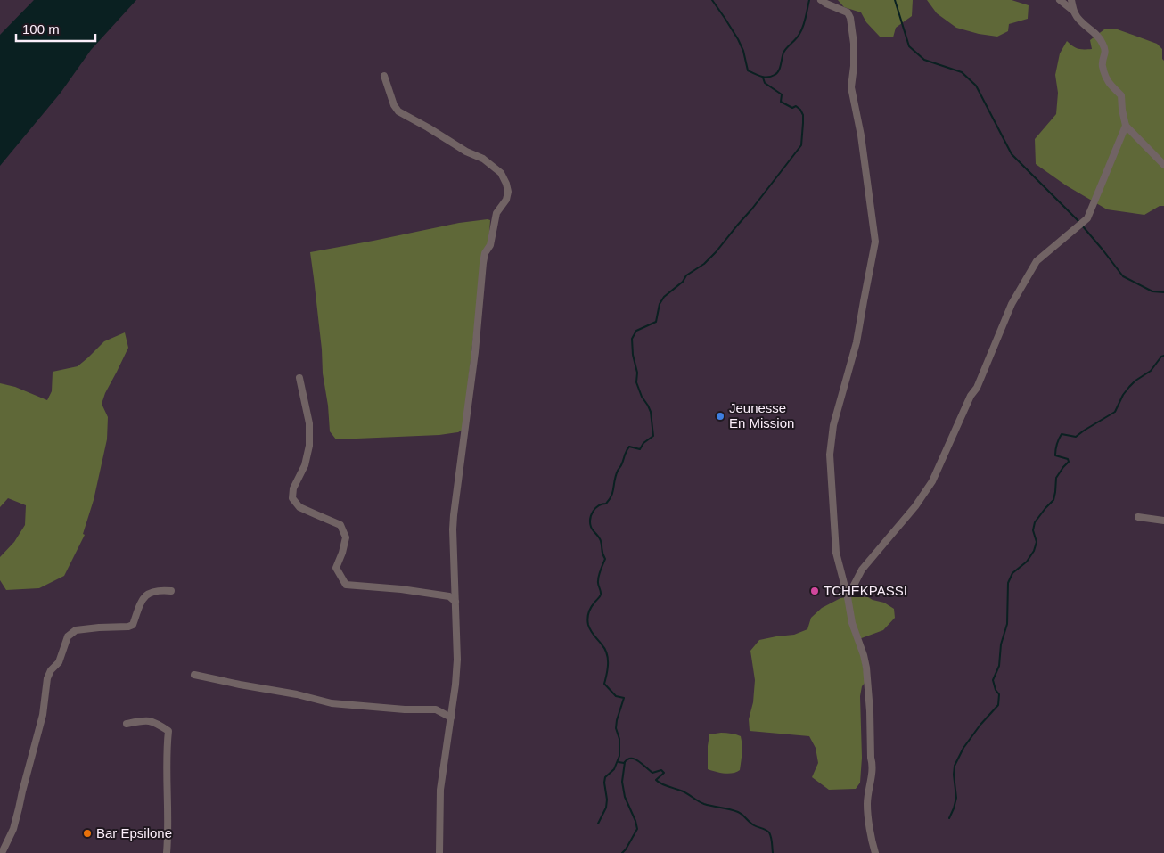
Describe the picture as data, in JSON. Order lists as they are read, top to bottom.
{
  "places": ["Jeunesse En Mission", "TCHEKPASSI", "Bar Epsilone"],
  "scale_bar": "100 m"
}
